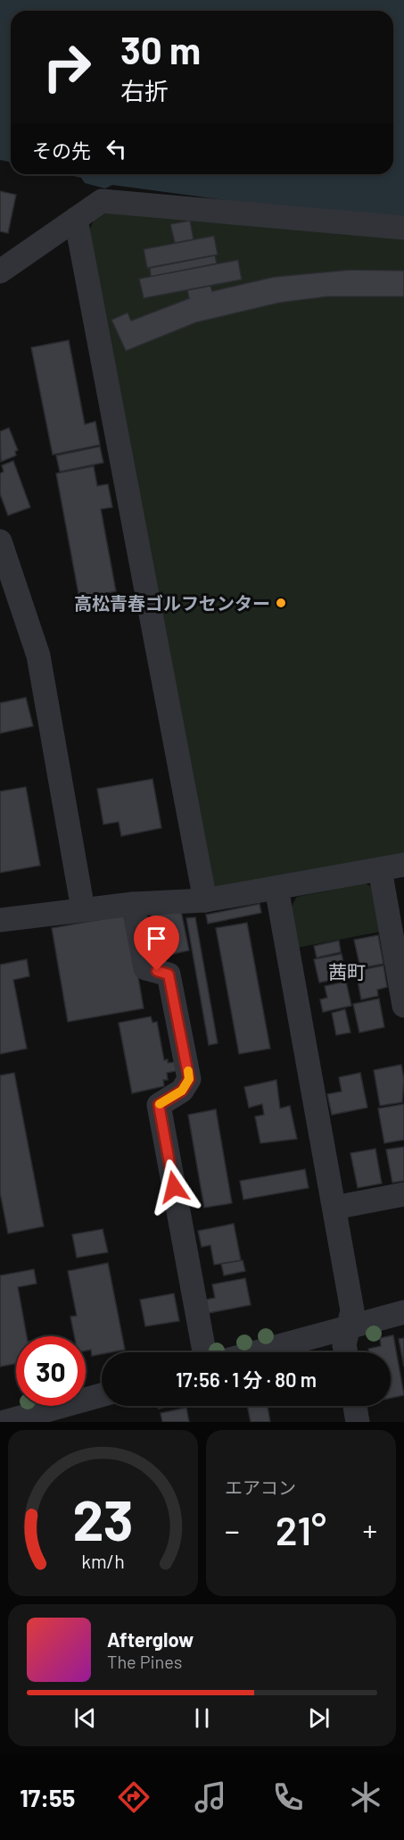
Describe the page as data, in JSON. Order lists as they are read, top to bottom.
{
  "districts": ["茜町"],
  "places": ["高松青春ゴルフセンター"],
  "page": {
    "turn": ["30 m", "右折"],
    "then": "その先",
    "limit": "30",
    "trip": "17:56 · 1 分 · 80 m",
    "tile": "エアコン",
    "heat": ["−", "21°", "+"],
    "song": ["Afterglow", "The Pines"],
    "tabs": "17:55",
    "gauge": ["23", "km/h"]
  }
}
